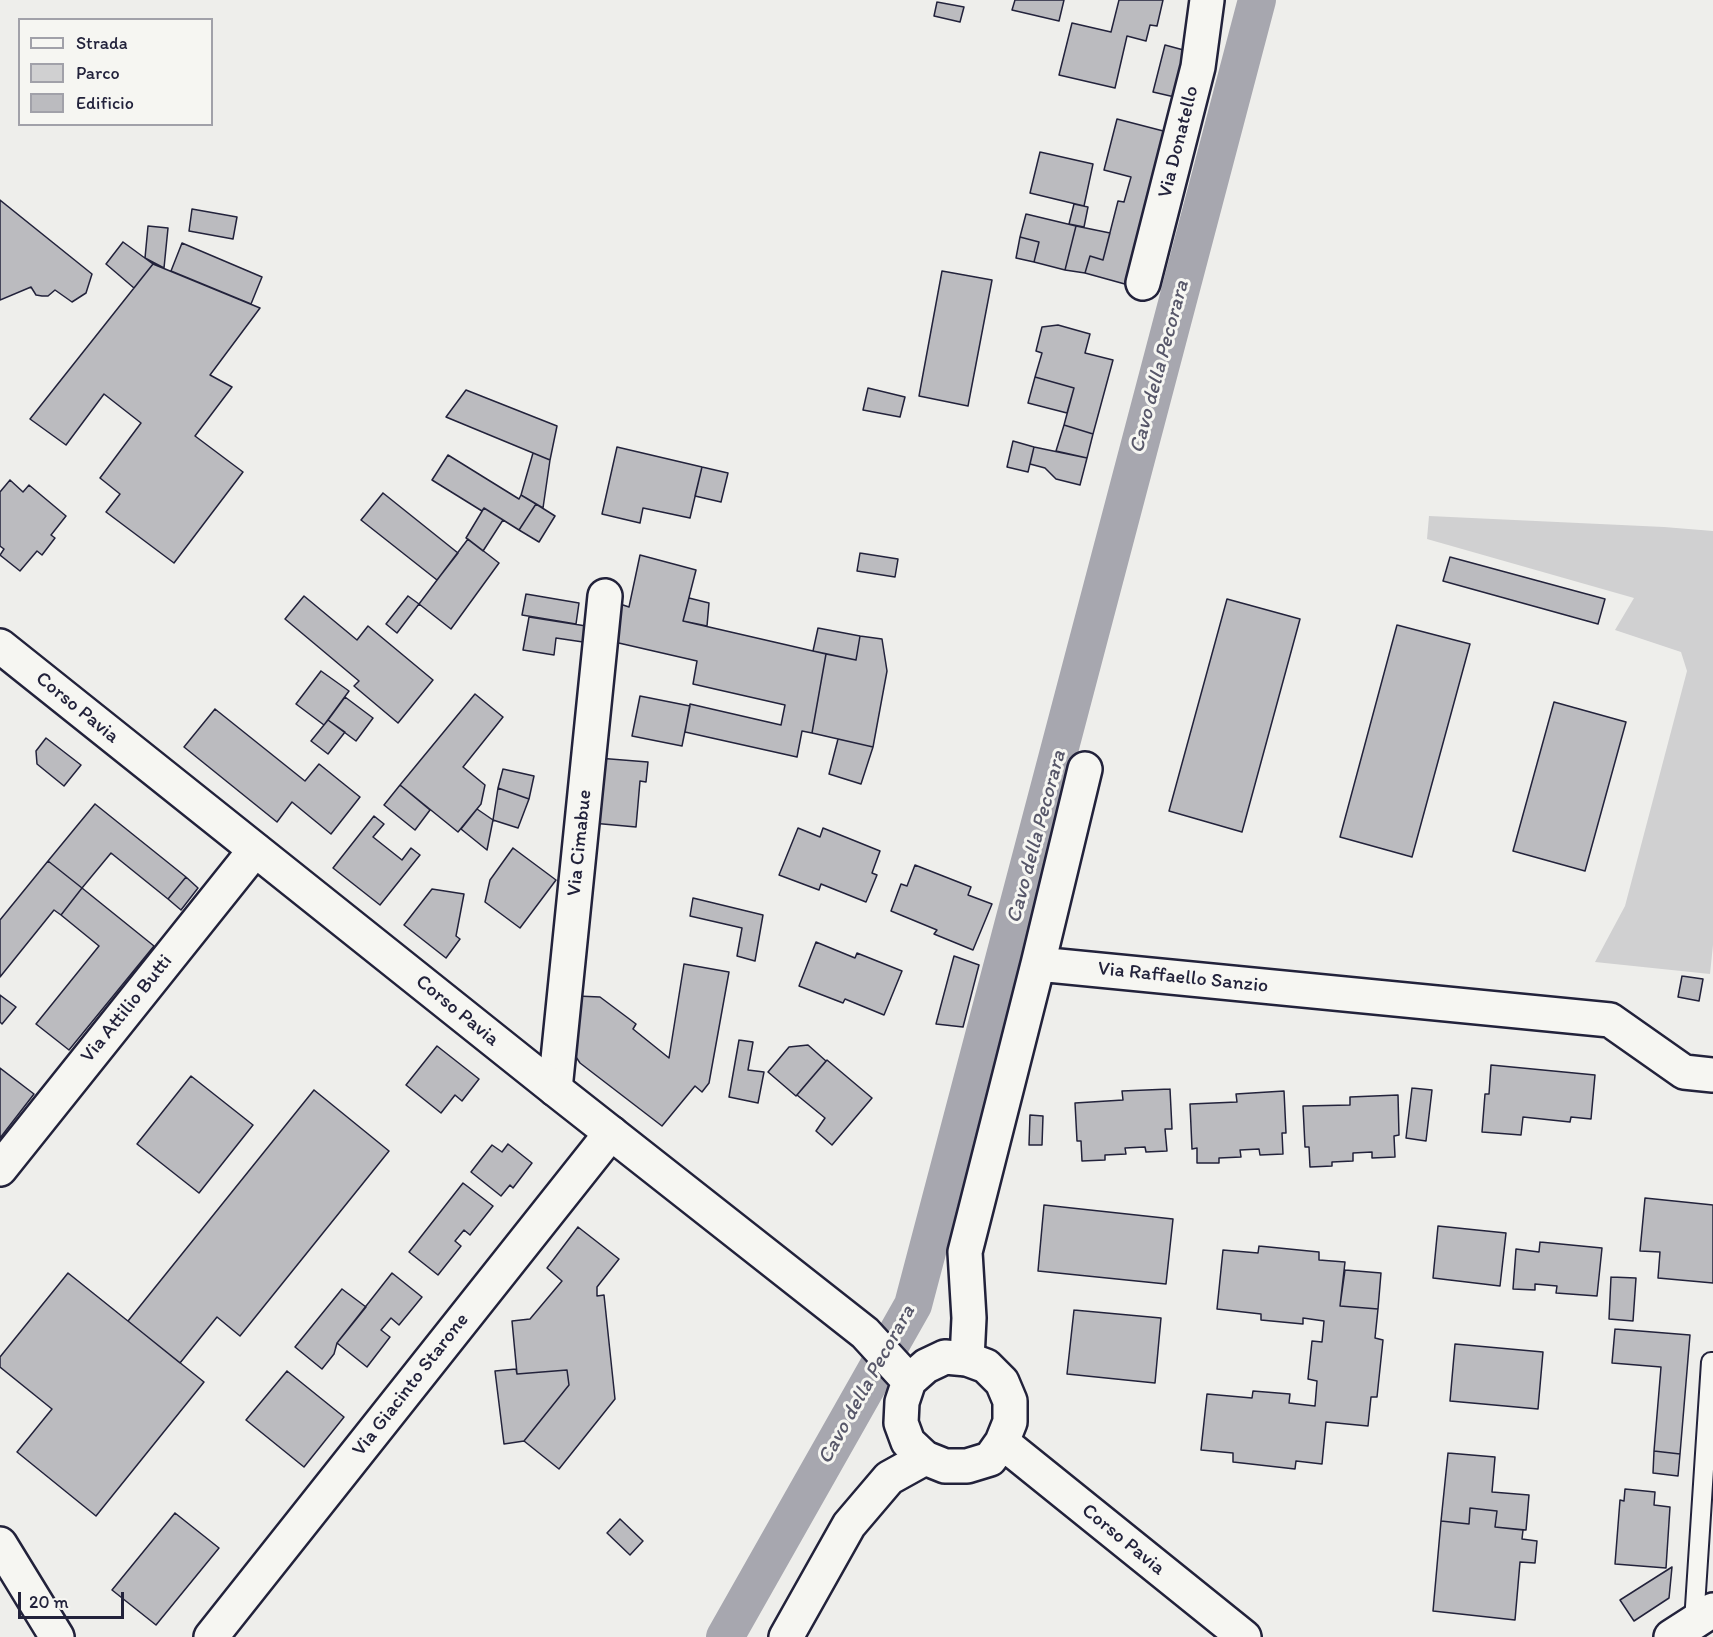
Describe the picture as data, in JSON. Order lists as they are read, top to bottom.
{
  "streets": {
    "street": [
      "Via Donatello",
      "Corso Pavia",
      "Via Cimabue",
      "Via Raffaello Sanzio",
      "Via Attilio Butti",
      "Via Giacinto Starone"
    ]
  },
  "crossings": [
    ["Corso Pavia", "Via Cimabue"],
    ["Corso Pavia", "Via Attilio Butti"],
    ["Corso Pavia", "Via Giacinto Starone"]
  ],
  "water": ["Cavo della Pecorara"],
  "legend": ["Strada", "Parco", "Edificio"],
  "scale_bar": "20 m"
}
